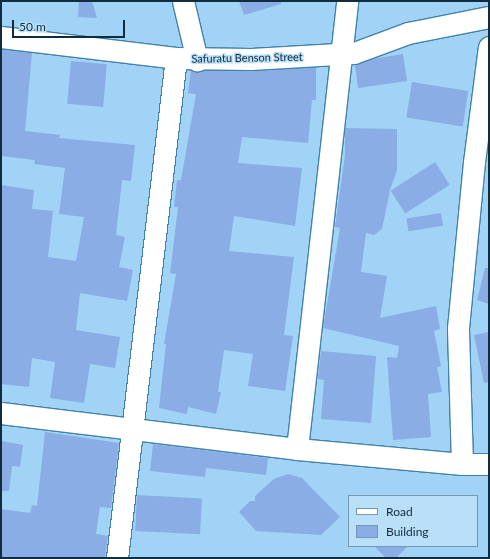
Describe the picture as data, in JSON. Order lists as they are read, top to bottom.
{
  "streets": {
    "street": ["Safuratu Benson Street"]
  },
  "legend": ["Road", "Building"],
  "scale_bar": "50 m"
}
